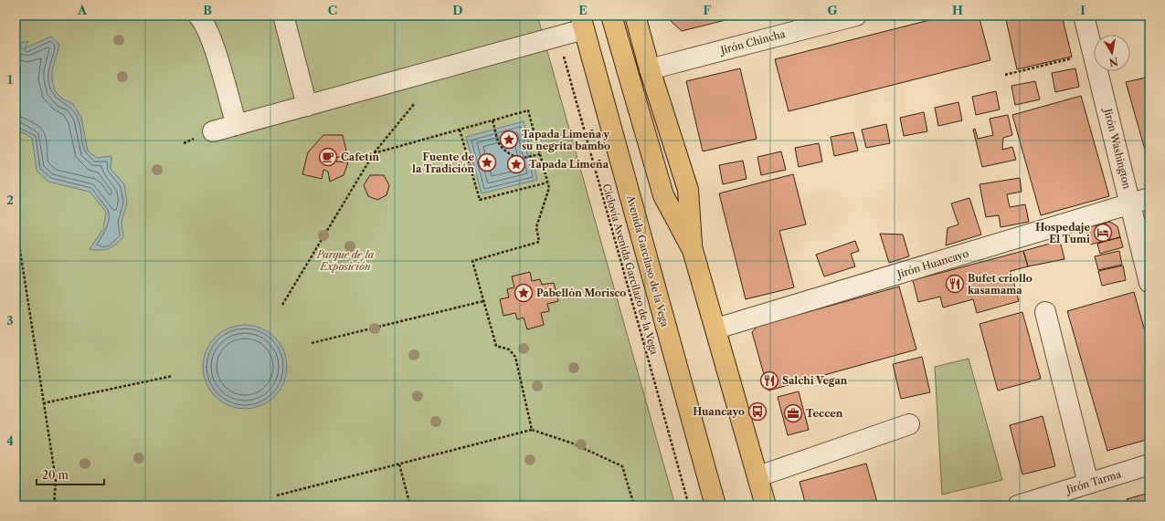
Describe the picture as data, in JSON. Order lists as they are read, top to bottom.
{
  "streets": {
    "main road": ["Avenida Garcilaso de la Vega"],
    "street": [
      "Jirón Chincha",
      "Jirón Washington",
      "Jirón Huancayo",
      "Jirón Tarma"
    ],
    "path": ["Ciclovía Avenida Garcilazo de la Vega"]
  },
  "crossings": [
    ["Jirón Washington", "Jirón Huancayo"]
  ],
  "parks": ["Parque de la Exposición"],
  "places": {
    "place": [
      "Tapada Limeña y su negrita bambo",
      "Fuente de la Tradición",
      "Tapada Limeña",
      "Pabellón Morisco"
    ],
    "cafe": ["Cafetín"],
    "hotel": ["Hospedaje El Tumi"],
    "restaurant": ["Bufet criollo kasamama", "Salchi Vegan"],
    "bus stop": ["Huancayo"],
    "office": ["Teccen"]
  },
  "scale_bar": "20 m",
  "north": "bottom",
  "grid": {
    "columns": [
      "A",
      "B",
      "C",
      "D",
      "E",
      "F",
      "G",
      "H",
      "I"
    ],
    "rows": [
      "1",
      "2",
      "3",
      "4"
    ]
  }
}
